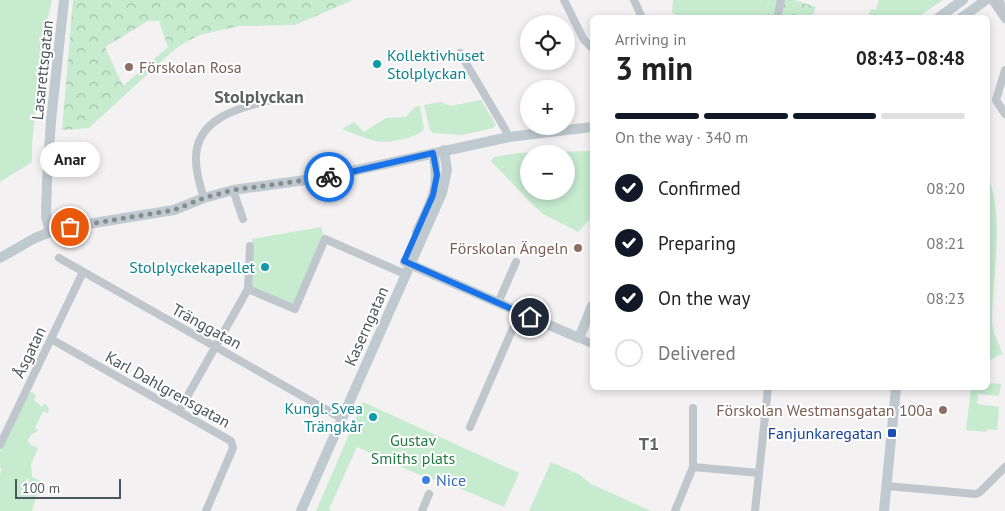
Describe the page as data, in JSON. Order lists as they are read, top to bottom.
{
  "streets": {
    "main road": ["Lasarettsgatan", "Kaserngatan"],
    "street": ["Tränggatan", "Åsgatan", "Karl Dahlgrensgatan"]
  },
  "crossings": [
    ["Tränggatan", "Kaserngatan"],
    ["Tränggatan", "Åsgatan"],
    ["Åsgatan", "Karl Dahlgrensgatan"]
  ],
  "districts": ["Stolplyckan", "T1"],
  "parks": ["Gustav Smiths plats"],
  "places": {
    "other": [
      "Kollektivhuset Stolplyckan",
      "Förskolan Rosa",
      "Anar",
      "Förskolan Ängeln",
      "Stolplyckekapellet",
      "Förskolan Westmansgatan 100a",
      "Kungl. Svea Trängkår",
      "Nice"
    ],
    "transit": ["Fanjunkaregatan"]
  },
  "scale_bar": "100 m",
  "page": {
    "map_buttons": ["+", "−"],
    "heading": ["3 min", "Arriving in", "08:43–08:48"],
    "bar": "On the way · 340 m",
    "bubble": "Anar",
    "list": [
      ["Confirmed", "08:20"],
      ["Preparing", "08:21"],
      ["On the way", "08:23"],
      "Delivered"
    ],
    "scale": "100 m"
  }
}
